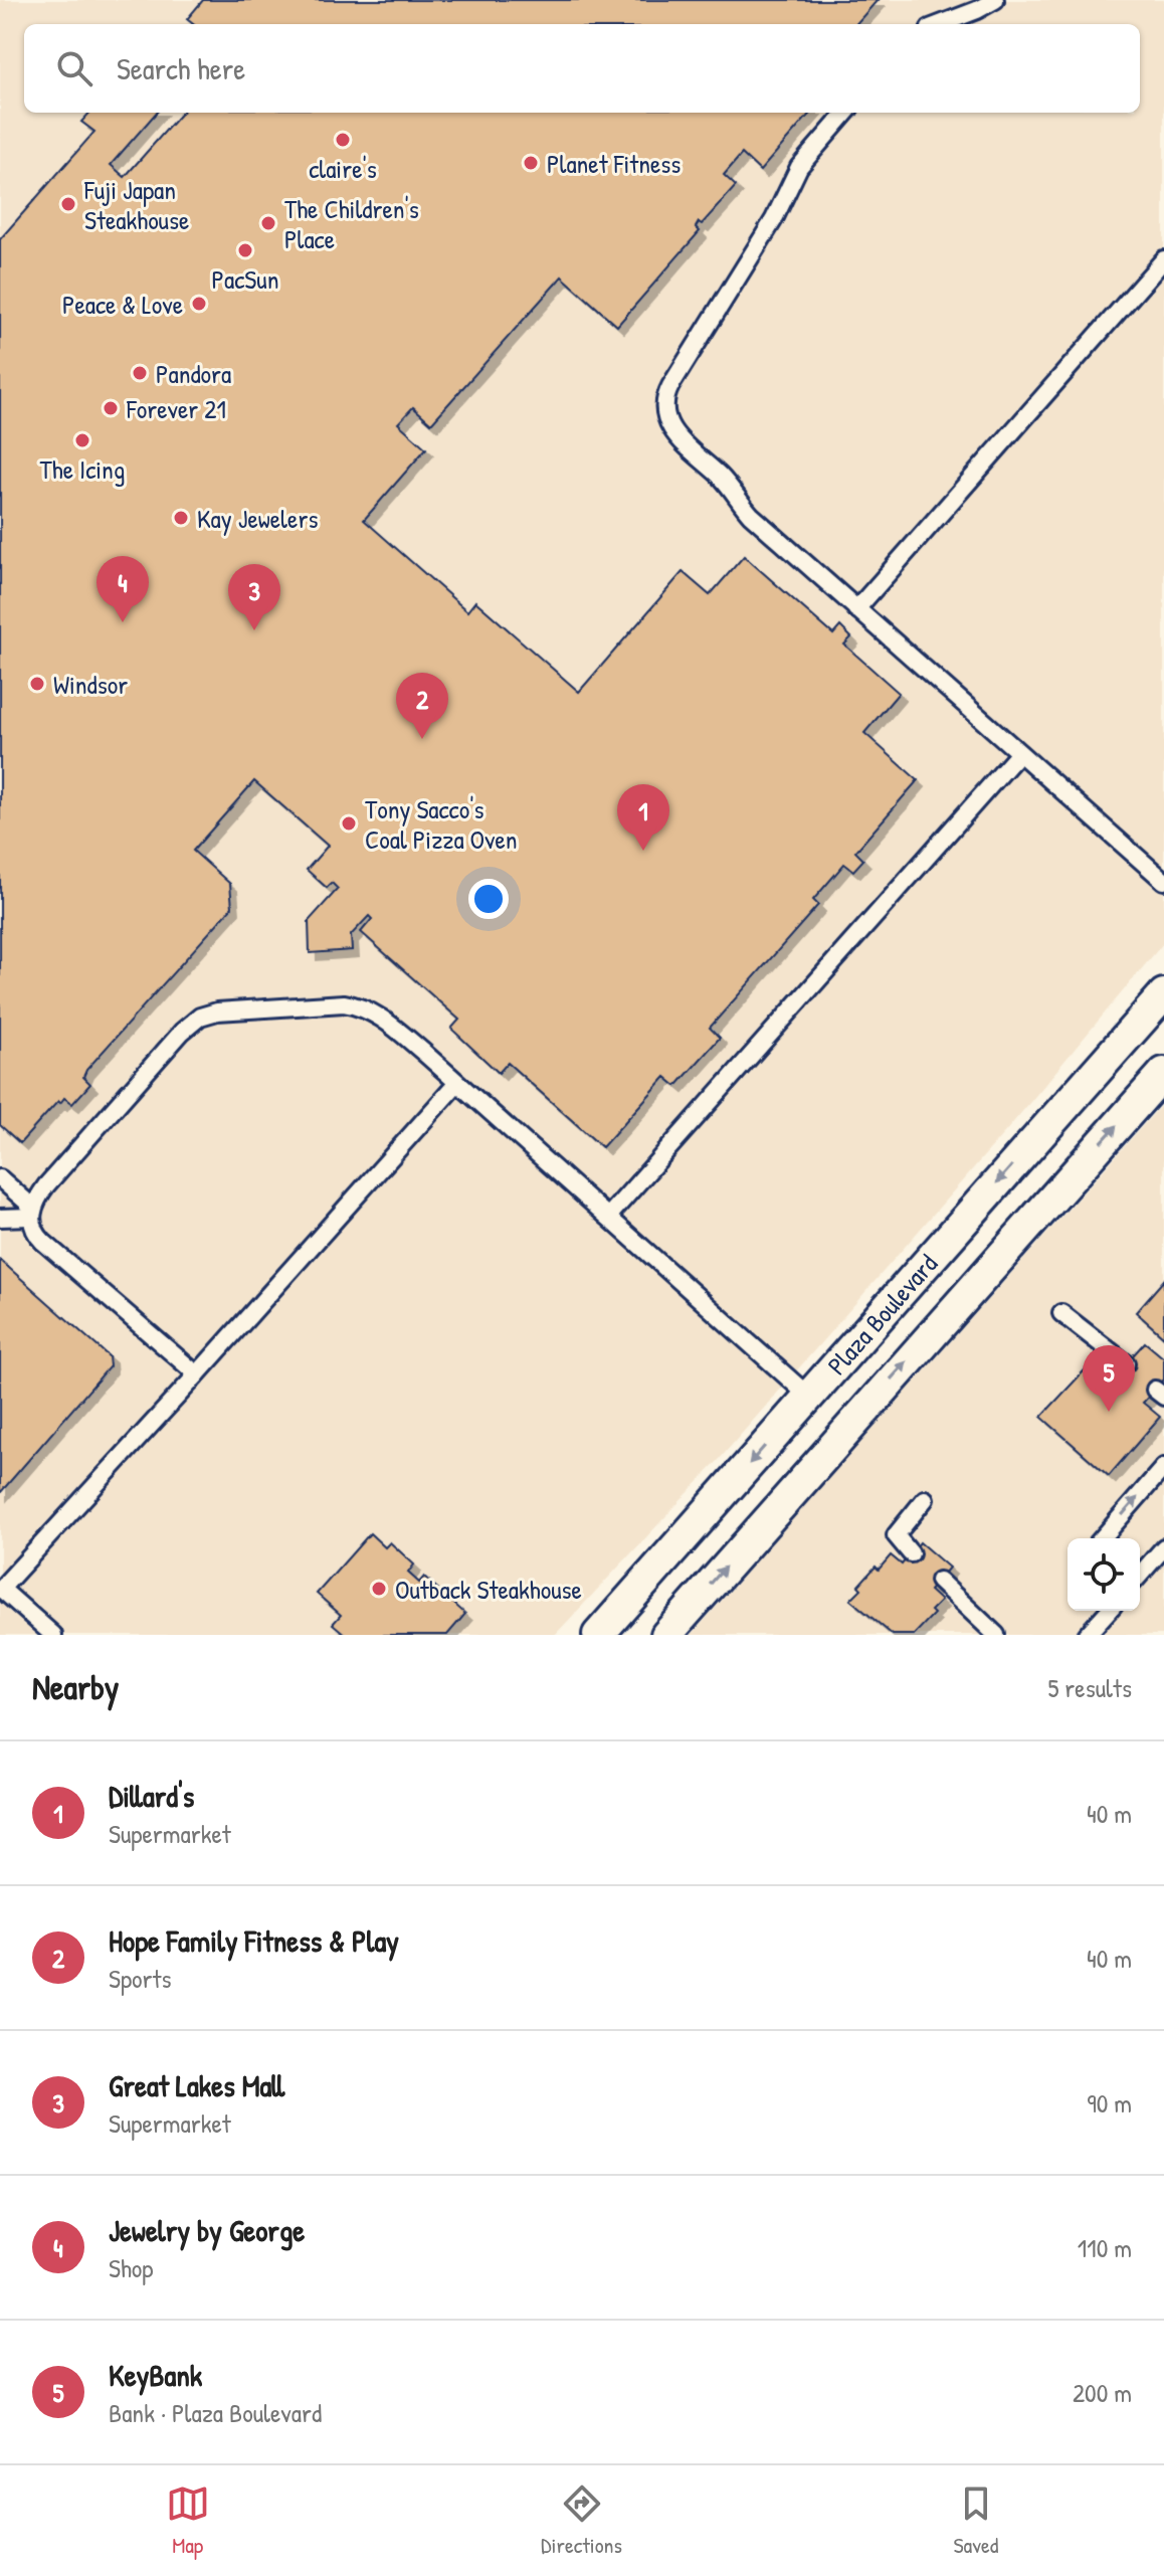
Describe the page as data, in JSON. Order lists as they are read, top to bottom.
{
  "streets": {
    "street": ["Plaza Boulevard"]
  },
  "places": [
    "claire's",
    "Planet Fitness",
    "Fuji Japan Steakhouse",
    "The Children's Place",
    "PacSun",
    "Peace & Love",
    "Pandora",
    "Forever 21",
    "The Icing",
    "Kay Jewelers",
    "Windsor",
    "Tony Sacco's Coal Pizza Oven",
    "Outback Steakhouse"
  ],
  "page": {
    "search": "Search here",
    "pins": [
      "4",
      "3",
      "2",
      "1",
      "5"
    ],
    "heading": ["Nearby", "5 results"],
    "list": [
      {
        "mark": "1",
        "name": "Dillard's",
        "note": "Supermarket",
        "value": "40 m"
      },
      {
        "mark": "2",
        "name": "Hope Family Fitness & Play",
        "note": "Sports",
        "value": "40 m"
      },
      {
        "mark": "3",
        "name": "Great Lakes Mall",
        "note": "Supermarket",
        "value": "90 m"
      },
      {
        "mark": "4",
        "name": "Jewelry by George",
        "note": "Shop",
        "value": "110 m"
      },
      {
        "mark": "5",
        "name": "KeyBank",
        "note": "Bank · Plaza Boulevard",
        "value": "200 m"
      }
    ],
    "nav": ["Map", "Directions", "Saved"]
  }
}
